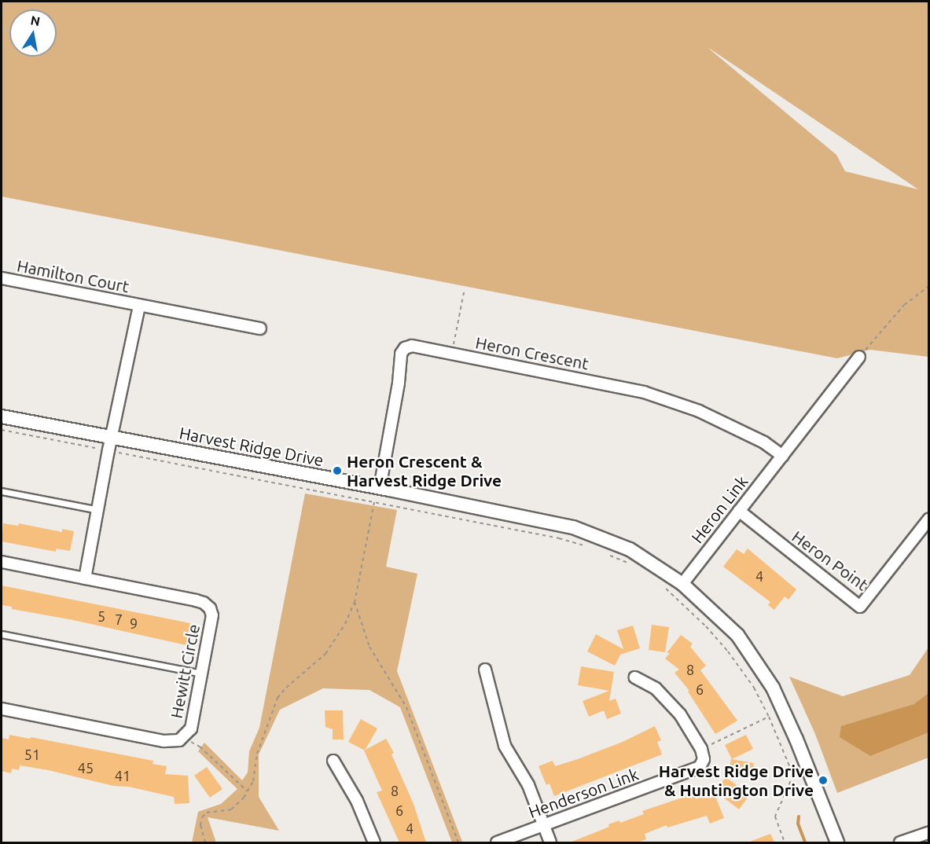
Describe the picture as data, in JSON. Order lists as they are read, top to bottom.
{
  "streets": {
    "street": [
      "Hamilton Court",
      "Heron Crescent",
      "Harvest Ridge Drive",
      "Heron Link",
      "Heron Point",
      "Hewitt Circle",
      "Henderson Link"
    ]
  },
  "crossings": [
    ["Hamilton Court", "Harvest Ridge Drive"],
    ["Heron Crescent", "Harvest Ridge Drive"],
    ["Heron Crescent", "Heron Link"],
    ["Harvest Ridge Drive", "Heron Link"],
    ["Heron Link", "Heron Point"]
  ],
  "places": ["Heron Crescent & Harvest Ridge Drive", "Harvest Ridge Drive & Huntington Drive"],
  "house_numbers": [
    "4",
    "5",
    "7",
    "9",
    "8",
    "6",
    "51",
    "45",
    "41",
    "8",
    "6",
    "4"
  ],
  "north": "top"
}
